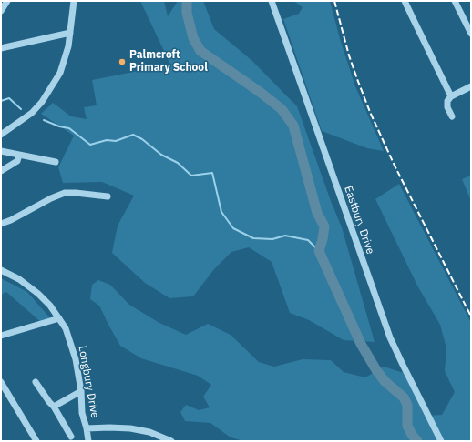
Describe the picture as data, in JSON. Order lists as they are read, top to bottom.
{
  "streets": {
    "street": ["Eastbury Drive", "Longbury Drive"]
  },
  "places": ["Palmcroft Primary School"]
}
